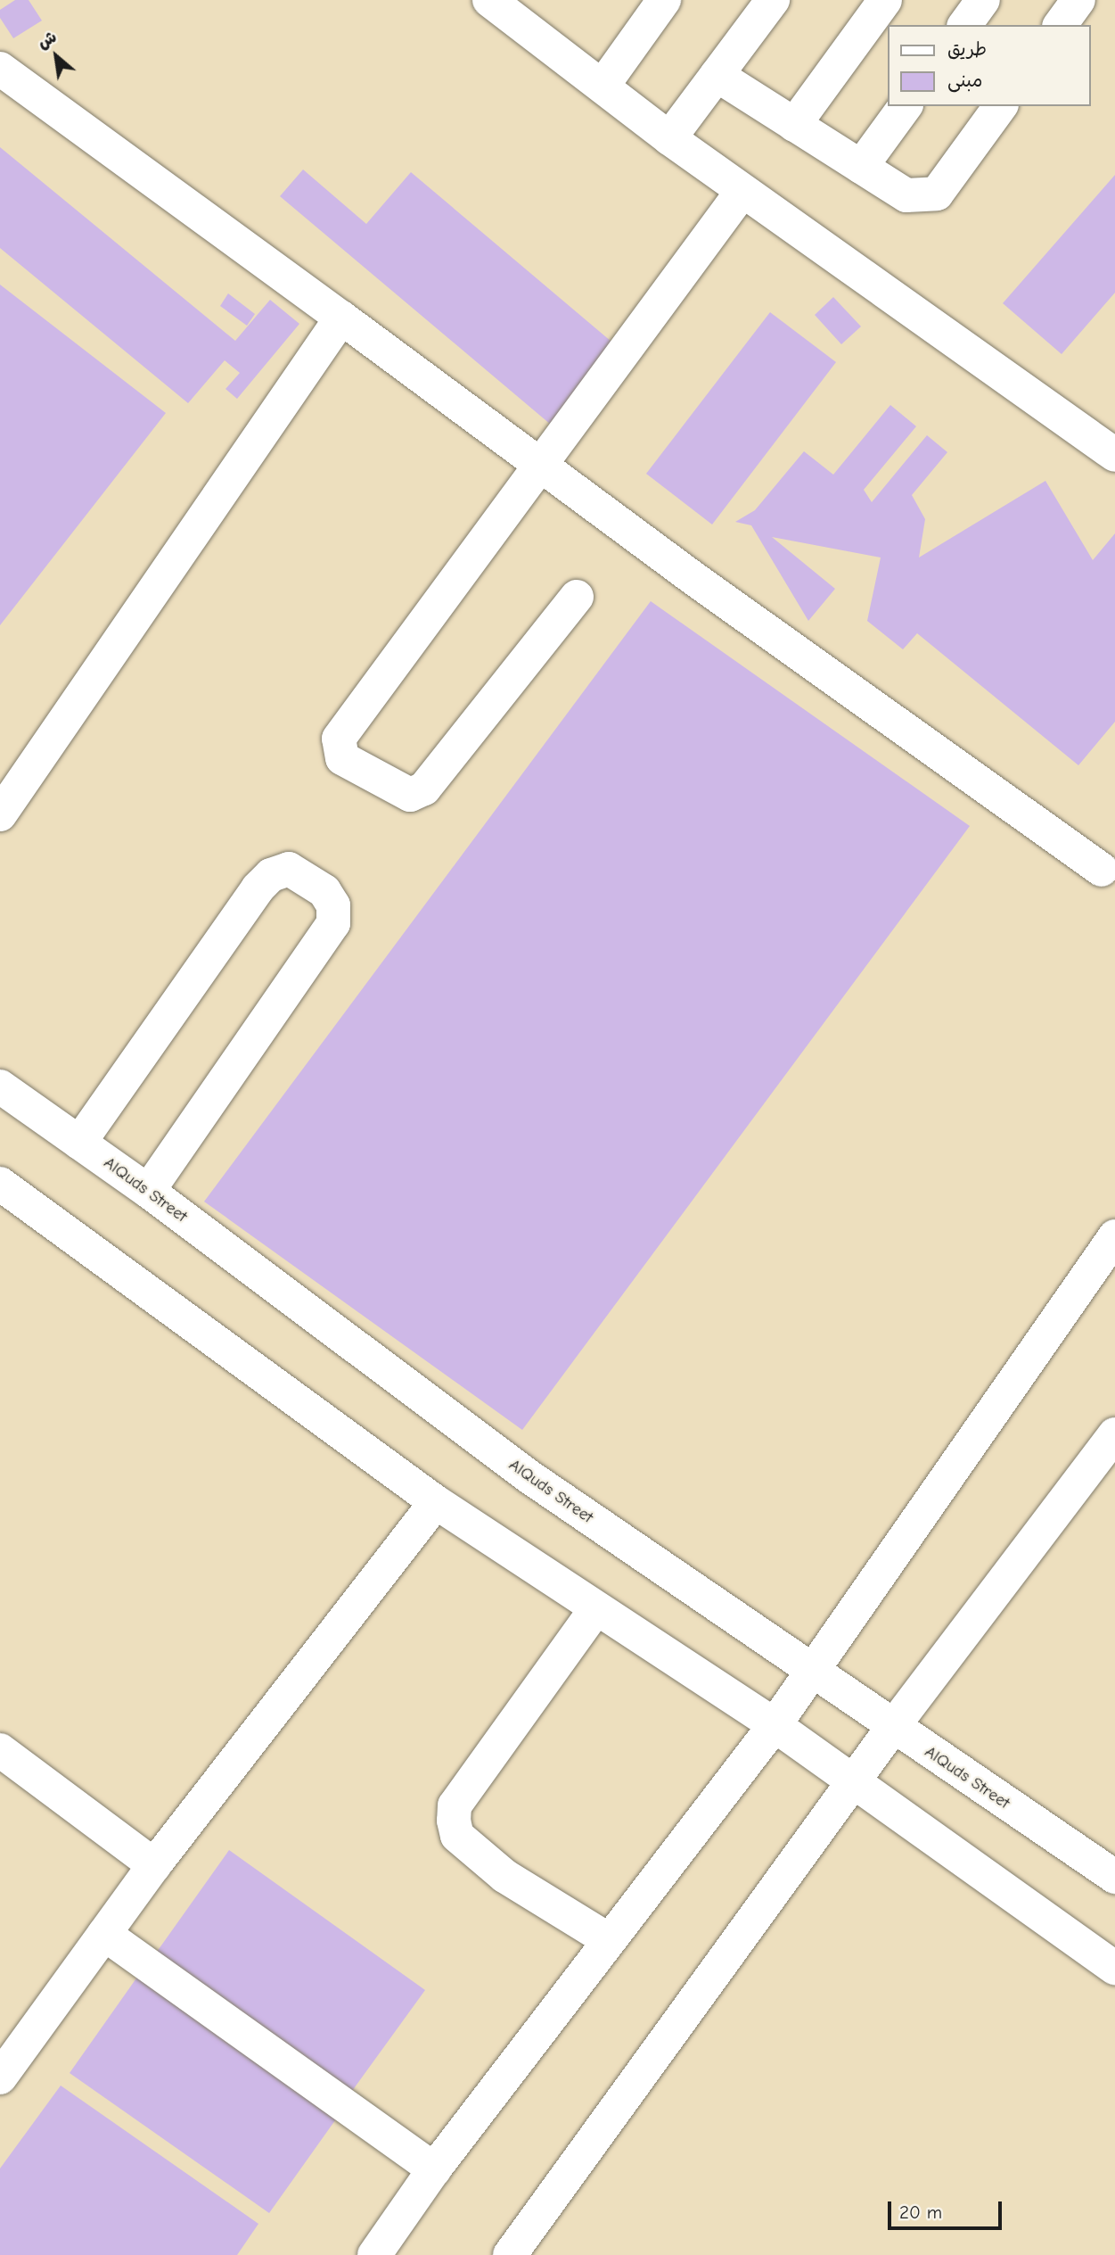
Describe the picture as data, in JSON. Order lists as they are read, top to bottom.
{
  "streets": {
    "street": ["AlQuds Street"]
  },
  "legend": ["طريق", "مبنى"],
  "scale_bar": "20 m",
  "north": "top left"
}
